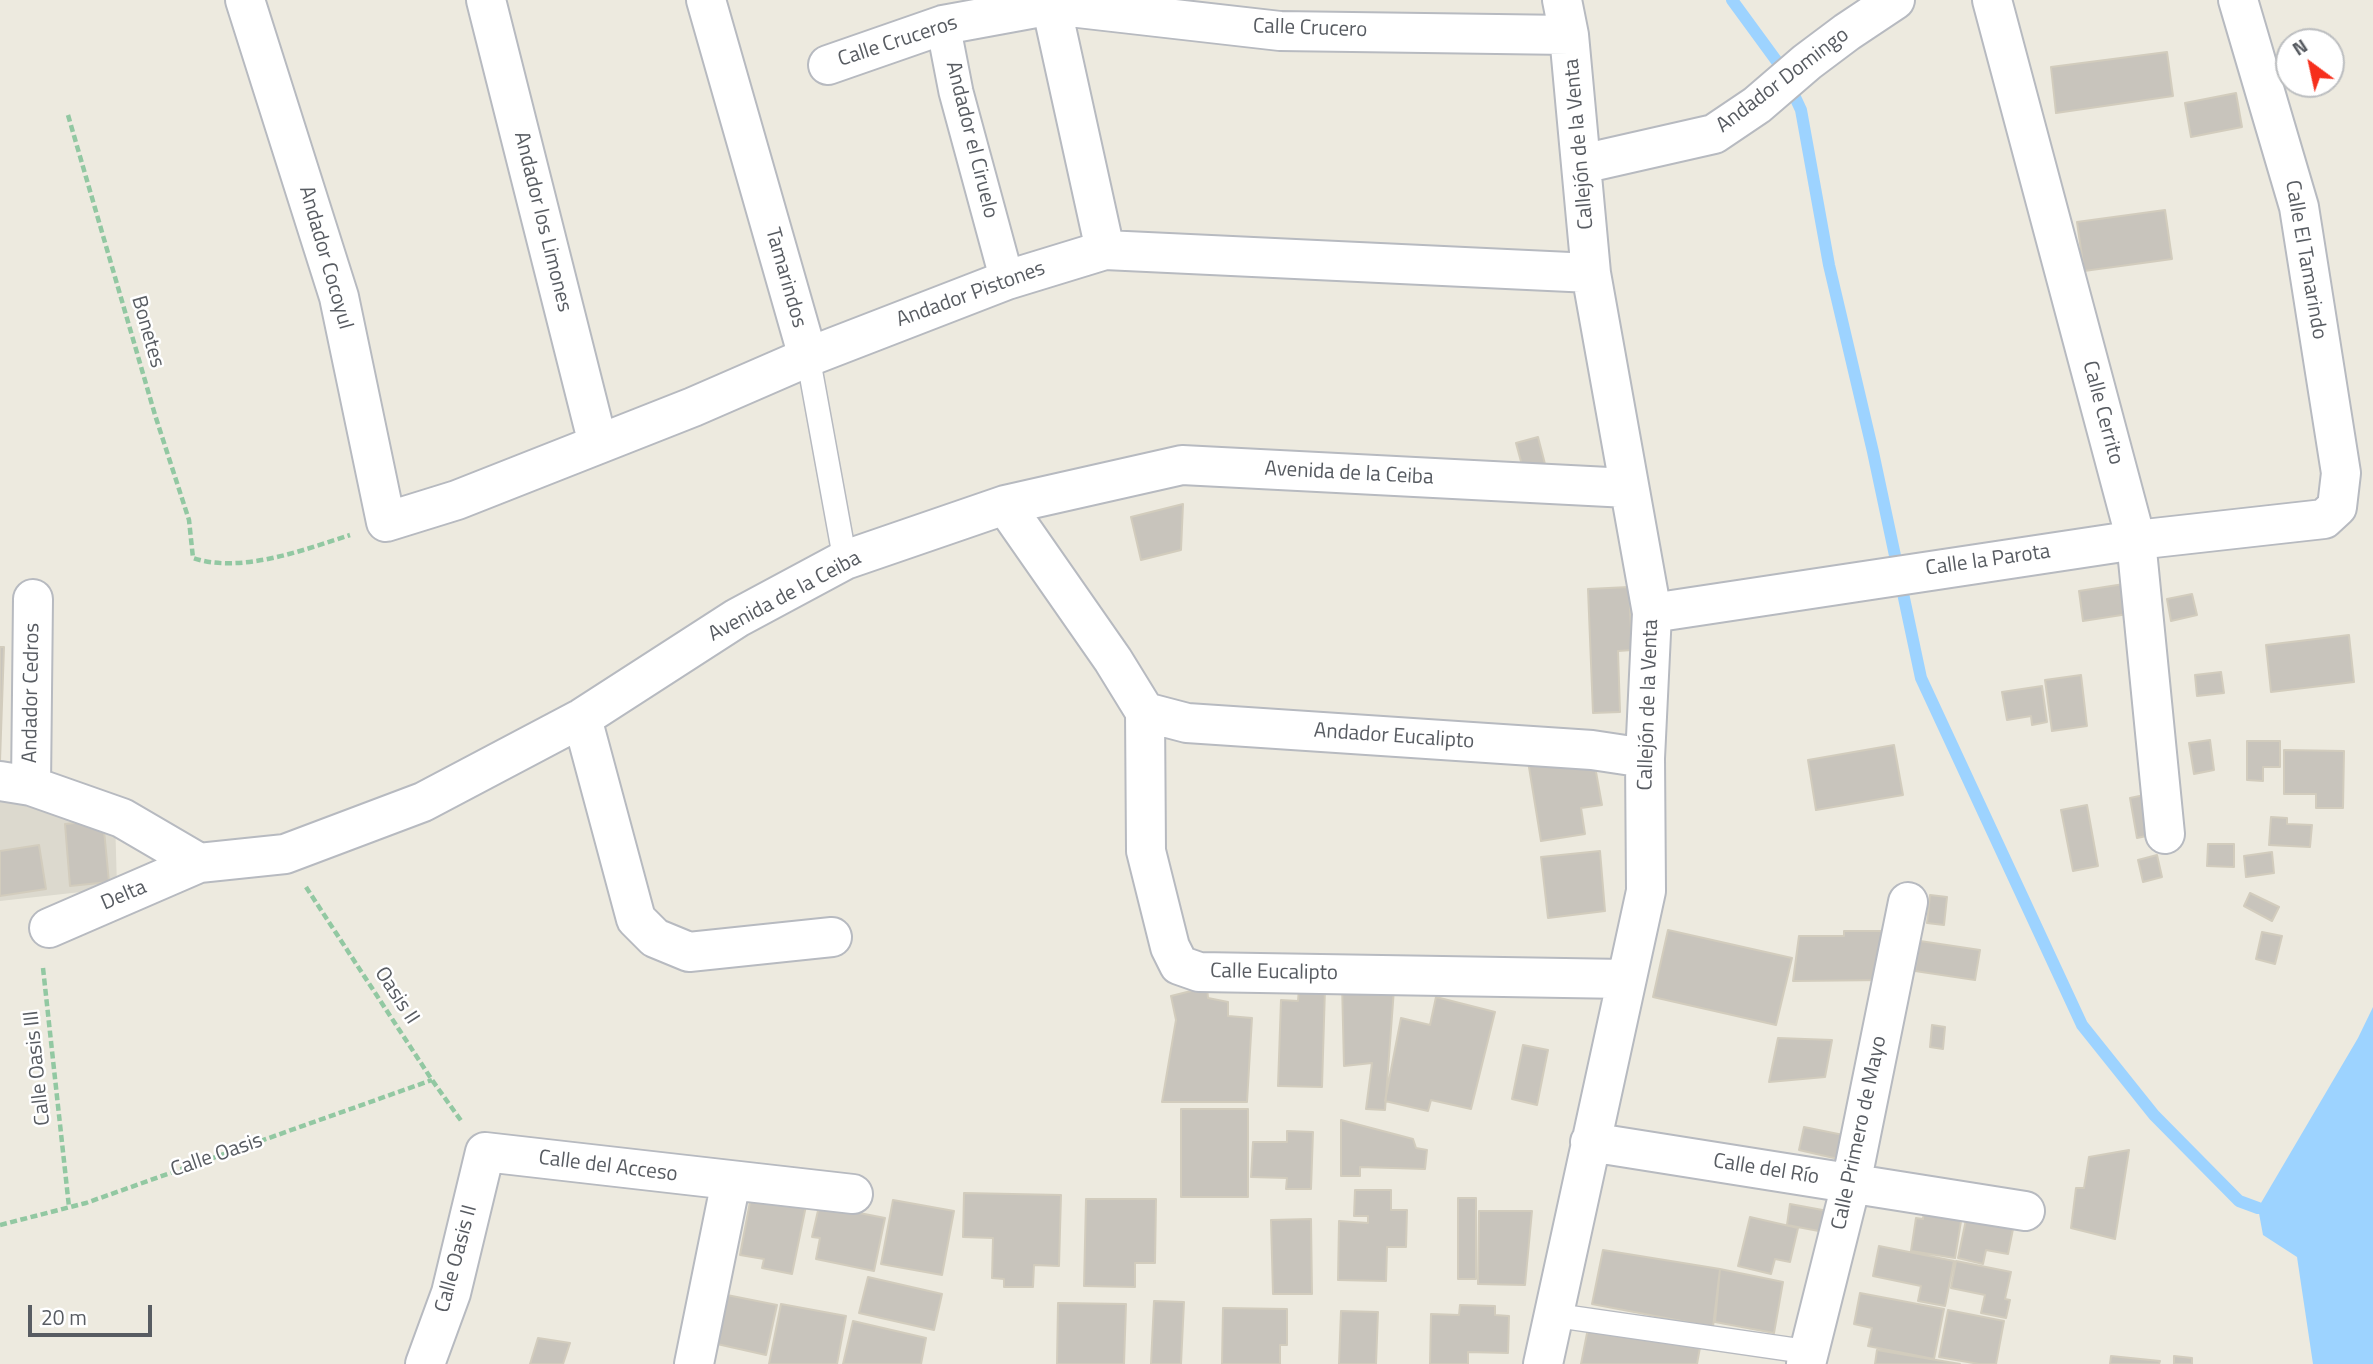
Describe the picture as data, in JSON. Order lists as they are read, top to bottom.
{
  "streets": {
    "street": [
      "Calle Crucero",
      "Calle Cruceros",
      "Andador Domingo",
      "Andador el Ciruelo",
      "Callejón de la Venta",
      "Andador los Limones",
      "Andador Cocoyul",
      "Calle El Tamarindo",
      "Tamarindos",
      "Andador Pistones",
      "Calle Cerrito",
      "Avenida de la Ceiba",
      "Calle la Parota",
      "Andador Cedros",
      "Andador Eucalipto",
      "Delta",
      "Calle Eucalipto",
      "Calle Primero de Mayo",
      "Calle del Acceso",
      "Calle del Río",
      "Calle Oasis II"
    ],
    "path": [
      "Bonetes",
      "Oasis II",
      "Calle Oasis III",
      "Calle Oasis"
    ]
  },
  "crossings": [
    ["Calle Crucero", "Calle Cruceros"],
    ["Calle Crucero", "Callejón de la Venta"],
    ["Calle Cruceros", "Andador el Ciruelo"],
    ["Andador Domingo", "Callejón de la Venta"],
    ["Andador el Ciruelo", "Andador Pistones"],
    ["Callejón de la Venta", "Andador Pistones"],
    ["Callejón de la Venta", "Avenida de la Ceiba"],
    ["Callejón de la Venta", "Calle la Parota"],
    ["Callejón de la Venta", "Andador Eucalipto"],
    ["Callejón de la Venta", "Calle Eucalipto"],
    ["Callejón de la Venta", "Calle del Río"],
    ["Andador los Limones", "Andador Pistones"],
    ["Andador Cocoyul", "Andador Pistones"],
    ["Andador Cocoyul", "Bonetes"],
    ["Calle El Tamarindo", "Calle la Parota"],
    ["Tamarindos", "Andador Pistones"],
    ["Tamarindos", "Avenida de la Ceiba"],
    ["Andador Pistones", "Bonetes"],
    ["Calle Cerrito", "Calle la Parota"],
    ["Avenida de la Ceiba", "Delta"],
    ["Avenida de la Ceiba", "Oasis II"],
    ["Andador Eucalipto", "Calle Eucalipto"],
    ["Delta", "Calle Oasis III"],
    ["Oasis II", "Calle Oasis"],
    ["Oasis II", "Calle del Acceso"],
    ["Oasis II", "Calle Oasis II"],
    ["Calle Oasis III", "Calle Oasis"],
    ["Calle Primero de Mayo", "Calle del Río"],
    ["Calle del Acceso", "Calle Oasis II"]
  ],
  "scale_bar": "20 m",
  "north": "top left"
}
